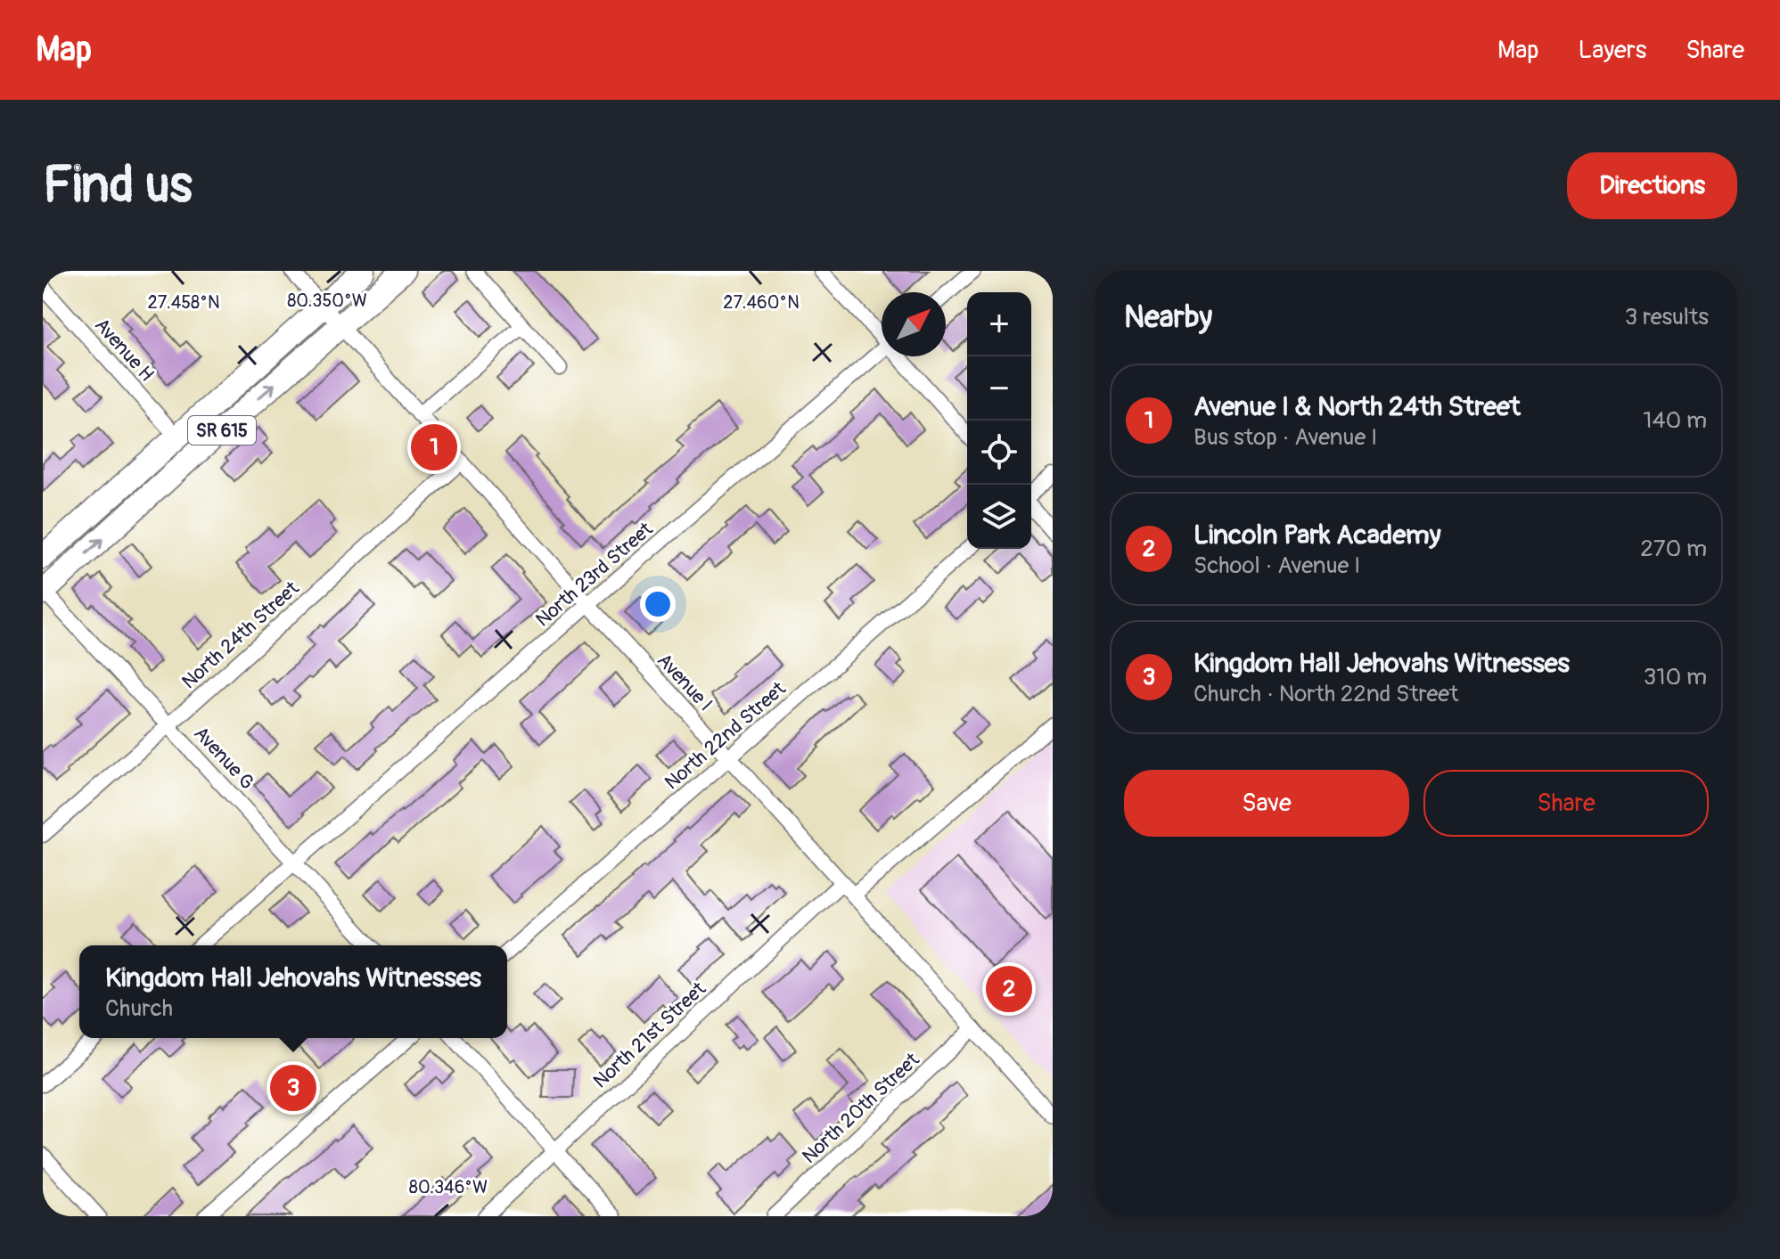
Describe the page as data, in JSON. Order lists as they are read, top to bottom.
{
  "streets": {
    "main road": ["SR 615"],
    "street": [
      "Avenue H",
      "North 23rd Street",
      "North 24th Street",
      "Avenue I",
      "North 22nd Street",
      "Avenue G",
      "North 21st Street",
      "North 20th Street"
    ]
  },
  "crossings": [
    ["Avenue H", "SR 615"],
    ["SR 615", "Avenue I"],
    ["SR 615", "Avenue G"],
    ["North 23rd Street", "Avenue I"],
    ["North 23rd Street", "Avenue G"],
    ["North 24th Street", "Avenue I"],
    ["North 24th Street", "Avenue G"],
    ["Avenue I", "North 22nd Street"],
    ["Avenue I", "North 21st Street"],
    ["Avenue I", "North 20th Street"]
  ],
  "north": "top right",
  "page": {
    "header": "Map",
    "nav": ["Map", "Layers", "Share"],
    "buttons": [
      "Directions",
      ["Save", "Share"]
    ],
    "title": "Find us",
    "heading": ["Nearby", "3 results"],
    "map_buttons": ["+", "−"],
    "list": [
      {
        "mark": "1",
        "name": "Avenue I & North 24th Street",
        "note": "Bus stop · Avenue I",
        "value": "140 m"
      },
      {
        "mark": "2",
        "name": "Lincoln Park Academy",
        "note": "School · Avenue I",
        "value": "270 m"
      },
      {
        "mark": "3",
        "name": "Kingdom Hall Jehovahs Witnesses",
        "note": "Church · North 22nd Street",
        "value": "310 m"
      }
    ],
    "pins": ["1", "2", "3"],
    "popup": ["Kingdom Hall Jehovahs Witnesses", "Church"]
  },
  "coordinates": [
    "80.350°W",
    "27.458°N",
    "27.460°N",
    "80.346°W"
  ]
}
